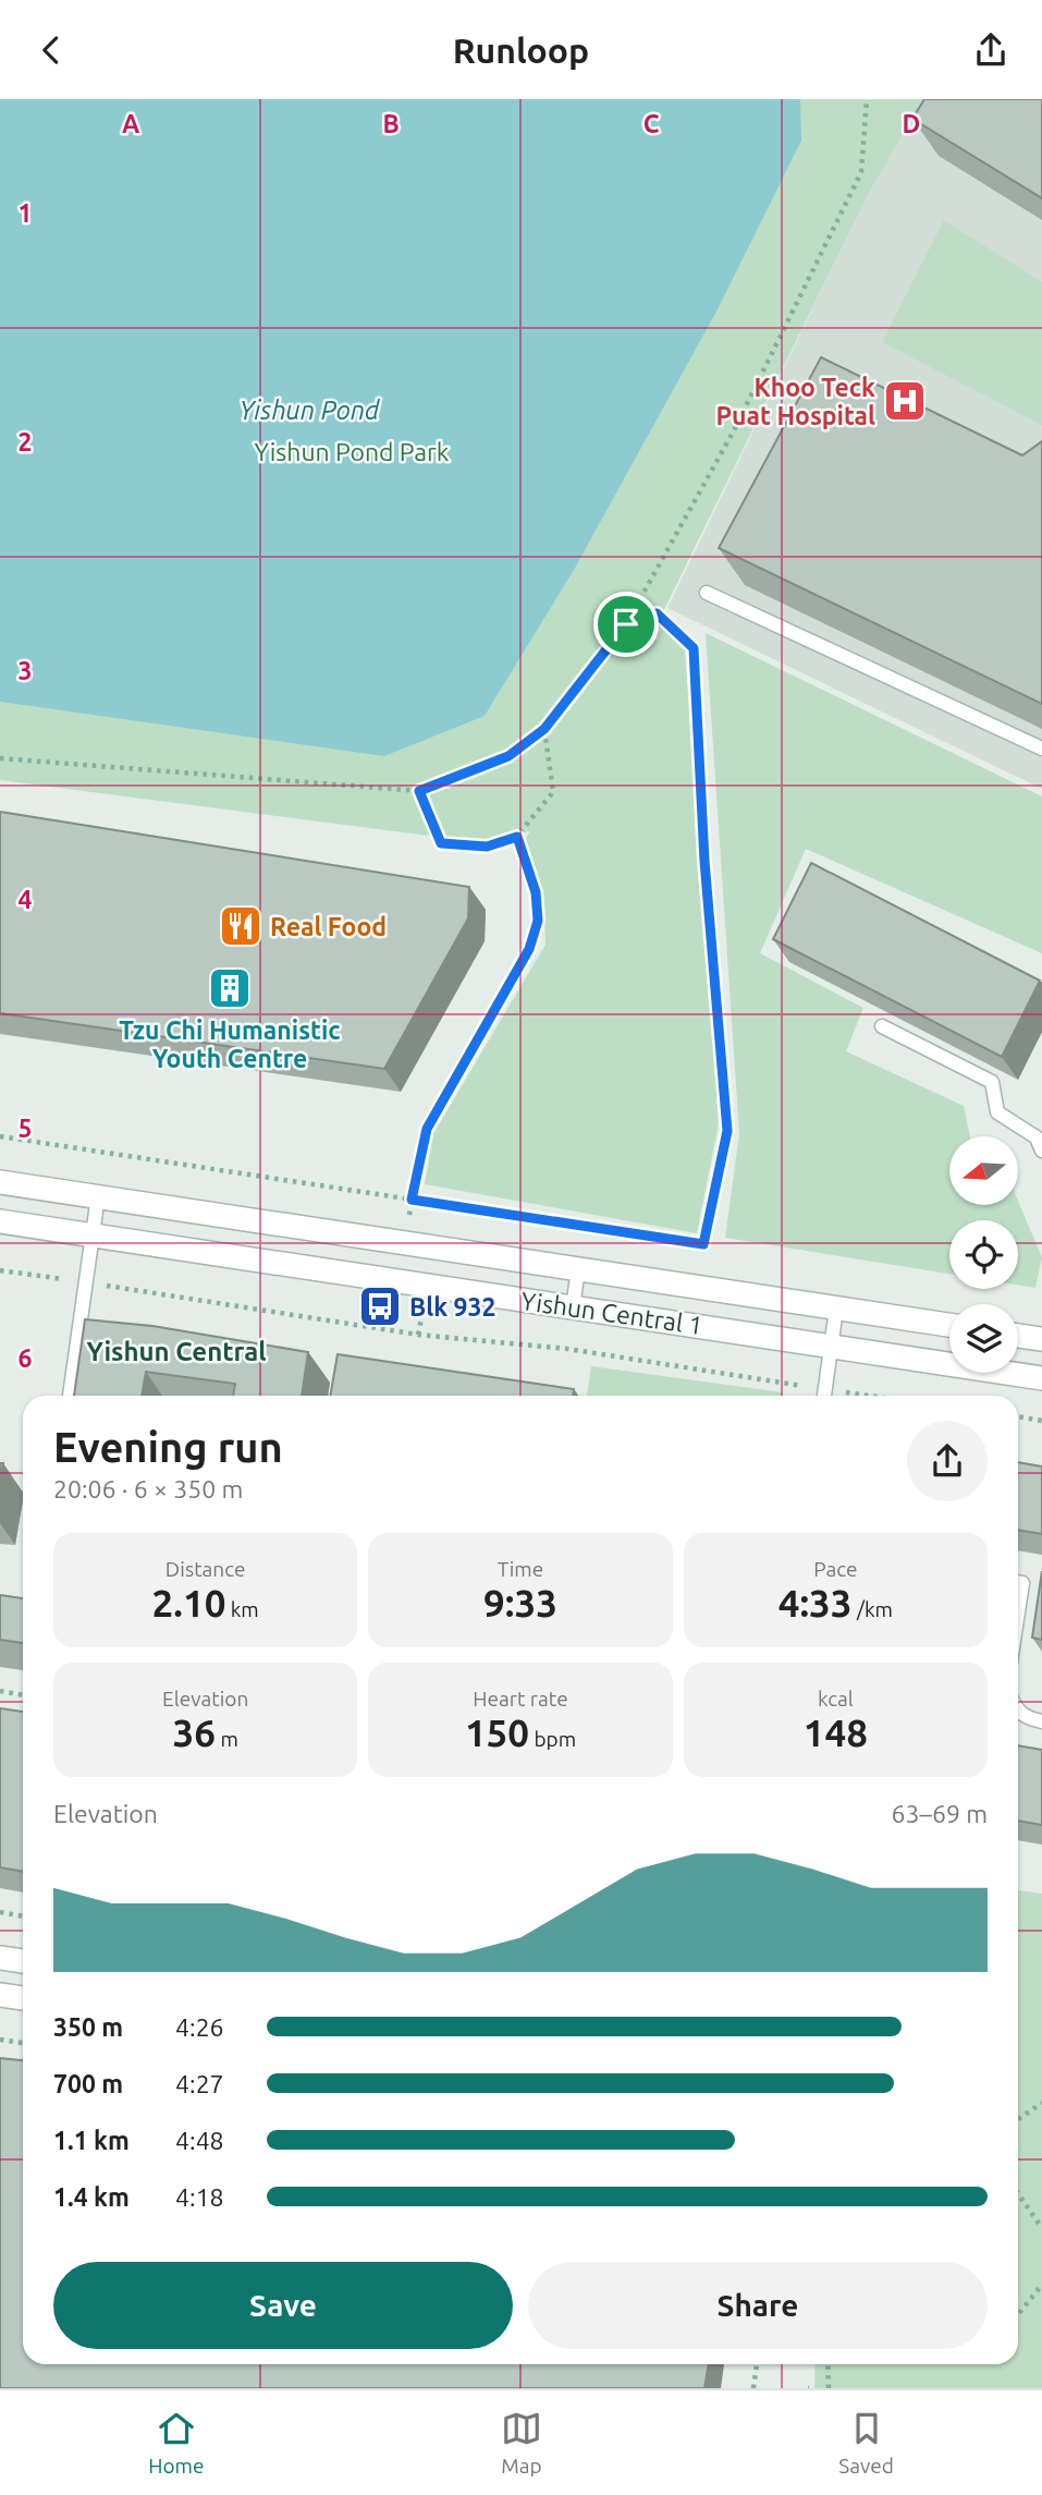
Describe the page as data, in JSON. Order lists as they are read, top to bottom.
{
  "streets": {
    "street": ["Yishun Central 1"]
  },
  "districts": ["Yishun Central"],
  "water": ["Yishun Pond"],
  "parks": ["Yishun Pond Park"],
  "places": {
    "hospital": ["Khoo Teck Puat Hospital"],
    "restaurant": ["Real Food"],
    "building": ["Tzu Chi Humanistic Youth Centre"],
    "bus stop": ["Blk 932"]
  },
  "north": "left",
  "page": {
    "header": "Runloop",
    "heading": ["Evening run", "20:06 · 6 × 350 m"],
    "stats": [
      ["Distance", "2.10 km"],
      ["Time", "9:33"],
      ["Pace", "4:33 /km"],
      ["Elevation", "36 m"],
      ["Heart rate", "150 bpm"],
      ["kcal", "148"]
    ],
    "chart": ["Elevation", "63–69 m"],
    "list": [
      {
        "name": "350 m",
        "note": "4:26"
      },
      {
        "name": "700 m",
        "note": "4:27"
      },
      {
        "name": "1.1 km",
        "note": "4:48"
      },
      {
        "name": "1.4 km",
        "note": "4:18"
      }
    ],
    "buttons": ["Save", "Share"],
    "tabs": ["Home", "Map", "Saved"]
  },
  "grid": {
    "columns": [
      "A",
      "B",
      "C",
      "D"
    ],
    "rows": [
      "1",
      "2",
      "3",
      "4",
      "5",
      "6"
    ]
  }
}
